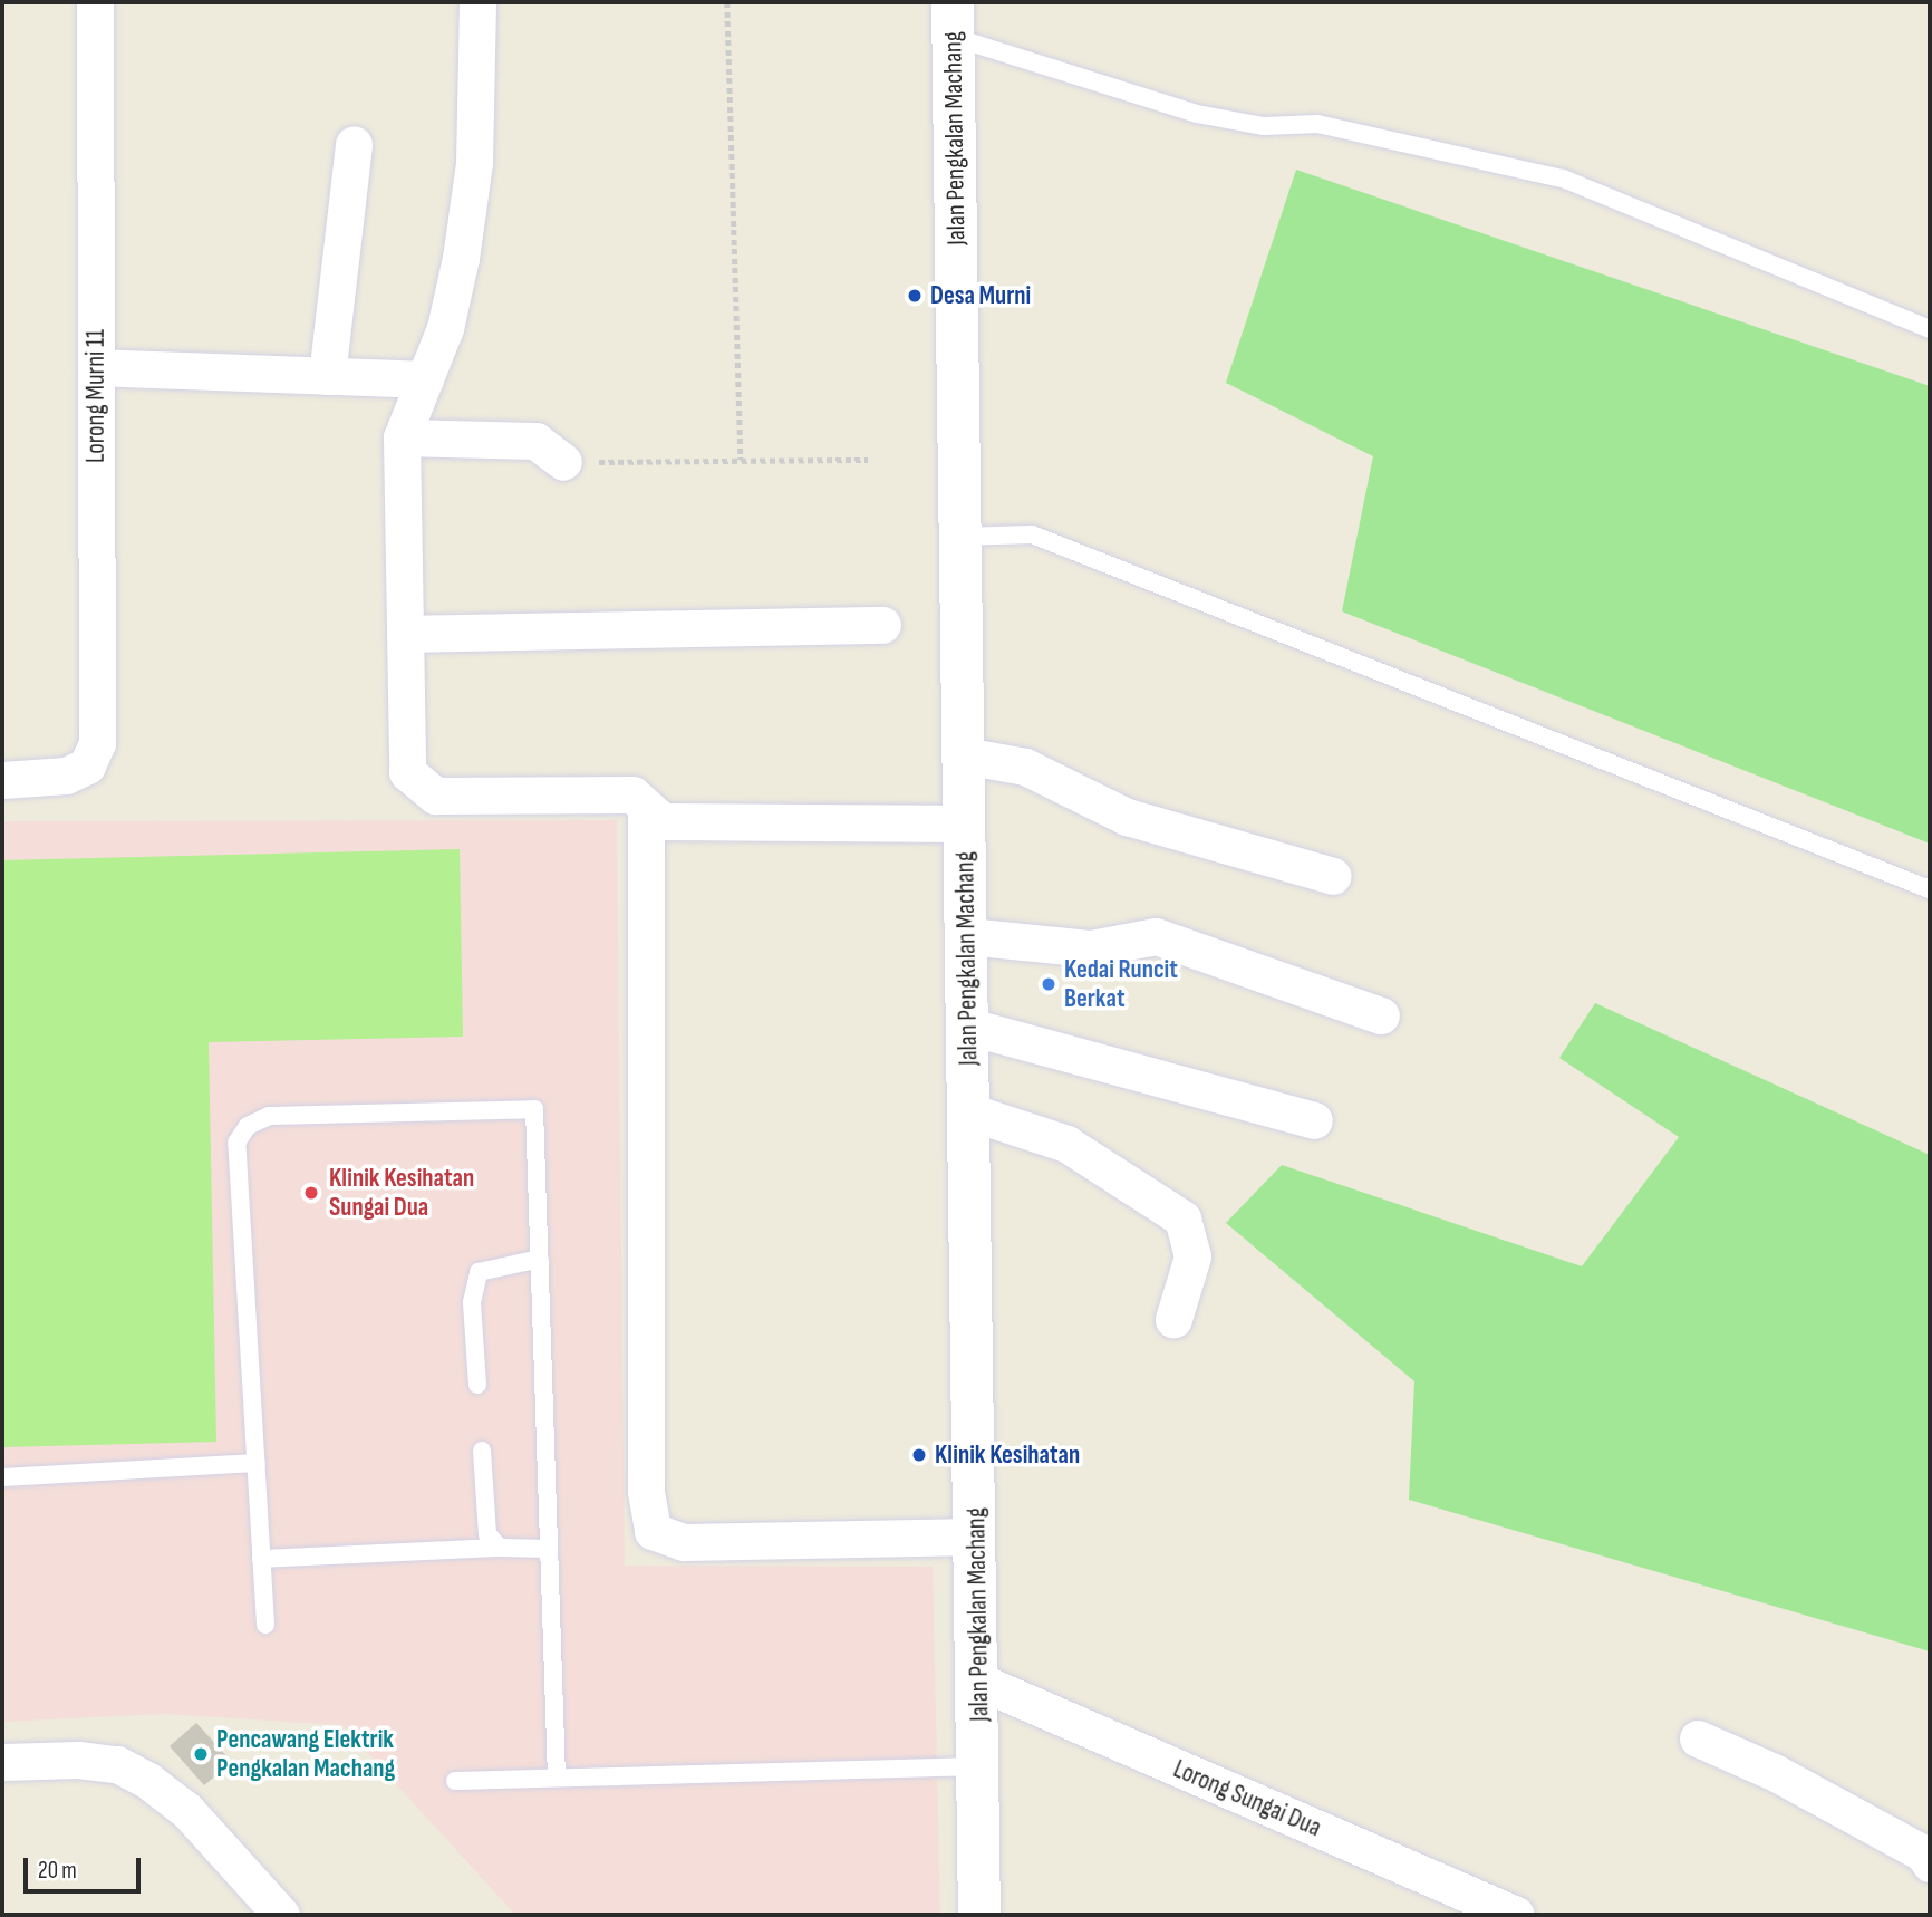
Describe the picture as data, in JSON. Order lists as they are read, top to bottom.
{
  "streets": {
    "main road": ["Jalan Pengkalan Machang"],
    "street": ["Lorong Murni 11", "Lorong Sungai Dua"]
  },
  "crossings": [
    ["Jalan Pengkalan Machang", "Lorong Sungai Dua"]
  ],
  "places": [
    "Desa Murni",
    "Kedai Runcit Berkat",
    "Klinik Kesihatan Sungai Dua",
    "Klinik Kesihatan",
    "Pencawang Elektrik Pengkalan Machang"
  ],
  "scale_bar": "20 m"
}
